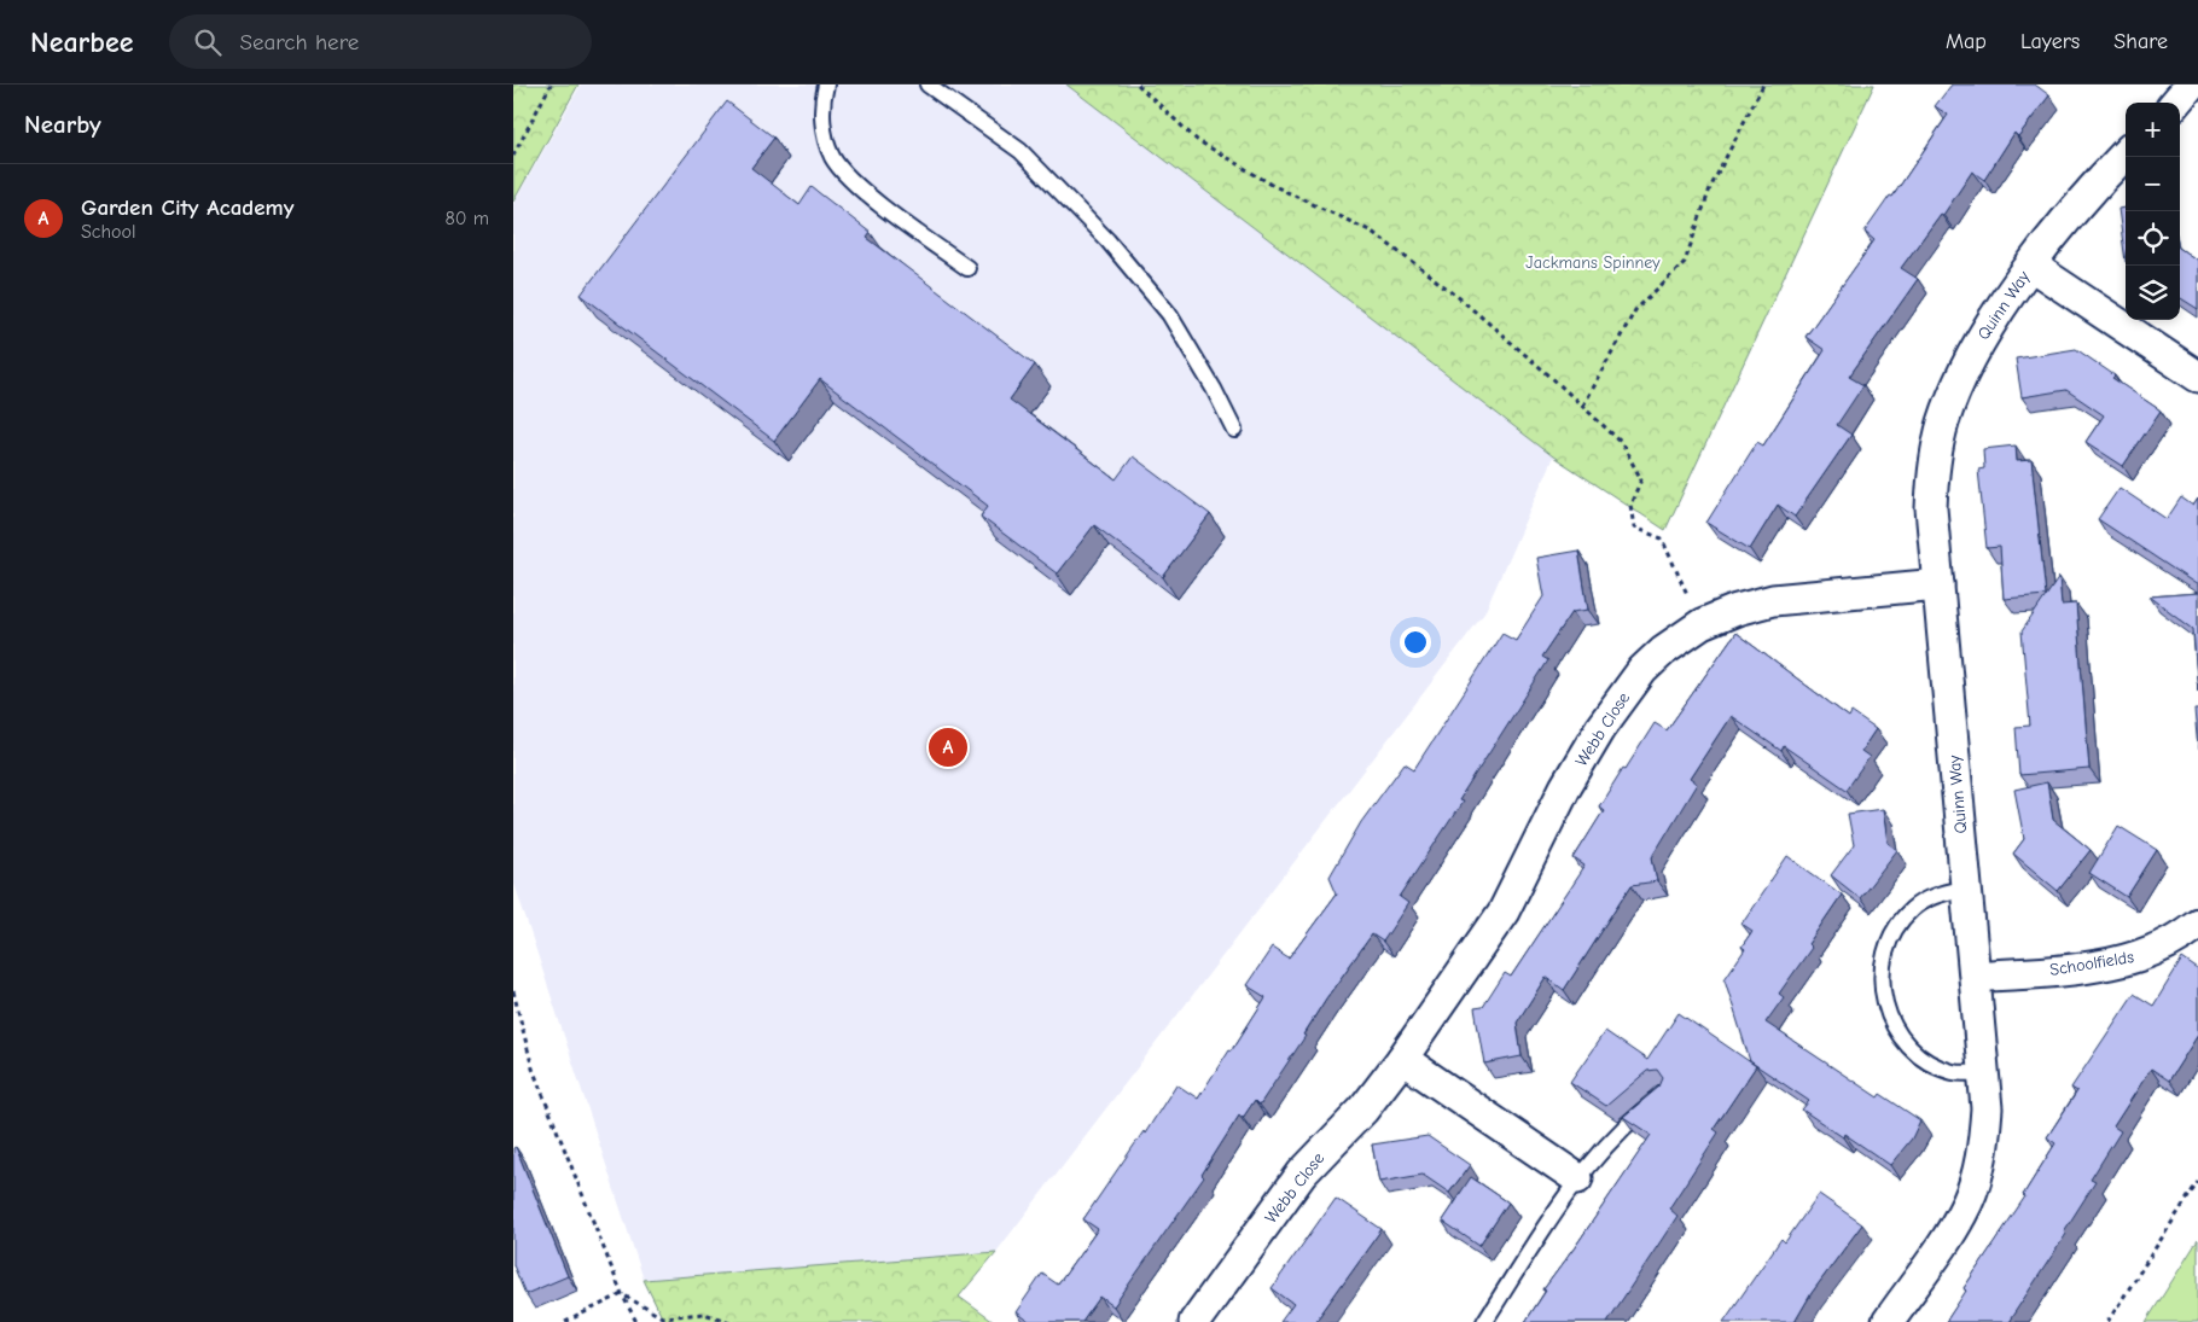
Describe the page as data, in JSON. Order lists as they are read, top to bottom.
{
  "streets": {
    "street": ["Quinn Way", "Webb Close", "Schoolfields"]
  },
  "crossings": [
    ["Quinn Way", "Webb Close"],
    ["Quinn Way", "Schoolfields"]
  ],
  "parks": ["Jackmans Spinney"],
  "page": {
    "header": "Nearbee",
    "search": "Search here",
    "nav": ["Map", "Layers", "Share"],
    "heading": "Nearby",
    "map_buttons": ["+", "−"],
    "list": [
      {
        "mark": "A",
        "name": "Garden City Academy",
        "note": "School",
        "value": "80 m"
      }
    ],
    "pins": "A"
  }
}
